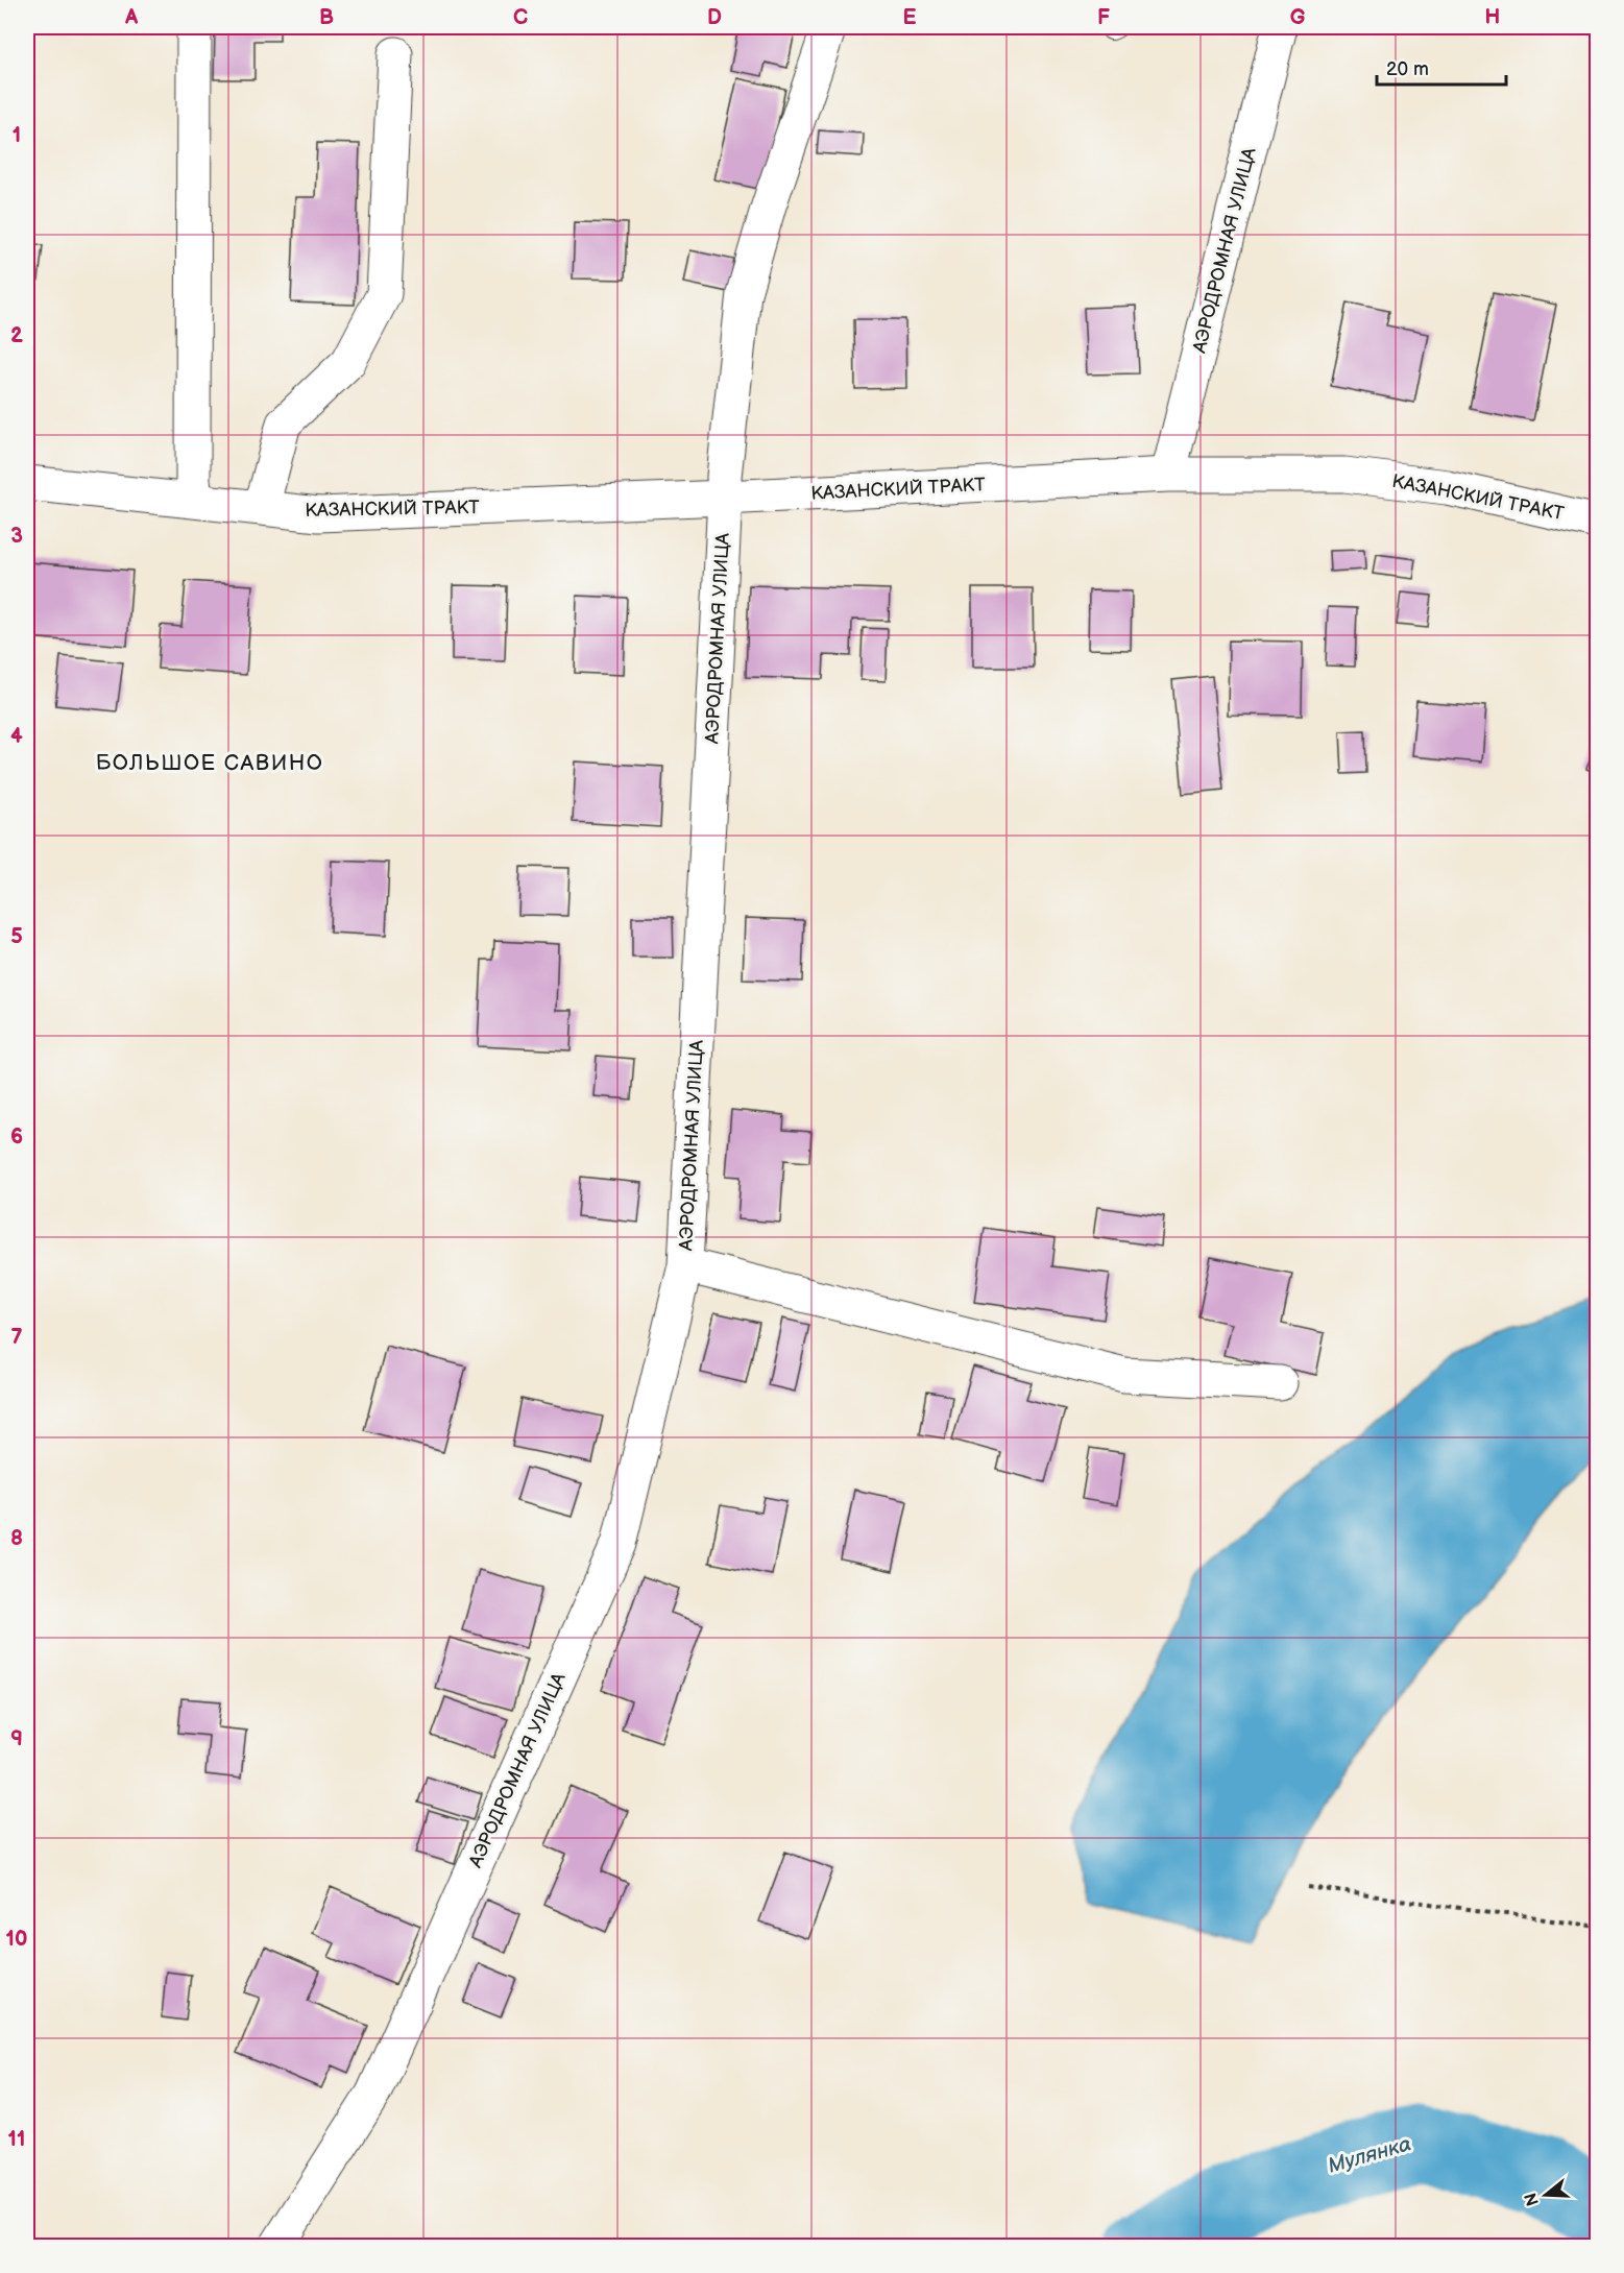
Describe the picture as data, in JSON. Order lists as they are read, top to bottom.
{
  "streets": {
    "street": ["АЭРОДРОМНАЯ УЛИЦА", "КАЗАНСКИЙ ТРАКТ"]
  },
  "crossings": [
    ["АЭРОДРОМНАЯ УЛИЦА", "КАЗАНСКИЙ ТРАКТ"]
  ],
  "districts": ["БОЛЬШОЕ САВИНО"],
  "water": ["Мулянка"],
  "scale_bar": "20 m",
  "north": "left",
  "grid": {
    "columns": [
      "A",
      "B",
      "C",
      "D",
      "E",
      "F",
      "G",
      "H"
    ],
    "rows": [
      "1",
      "2",
      "3",
      "4",
      "5",
      "6",
      "7",
      "8",
      "9",
      "10",
      "11"
    ]
  }
}
